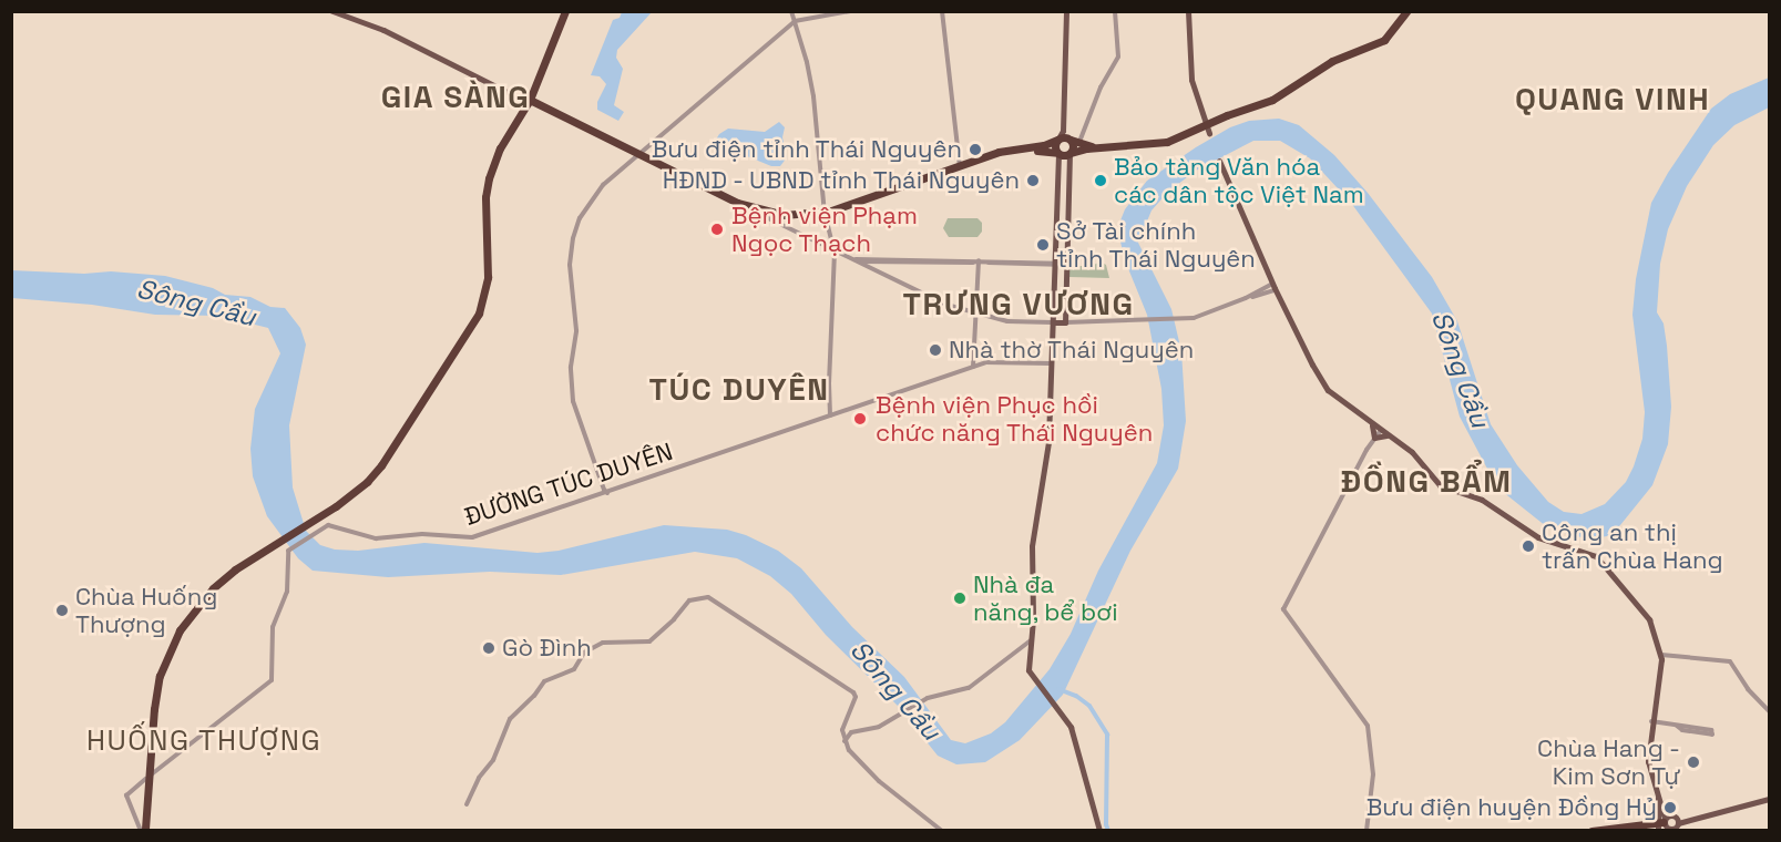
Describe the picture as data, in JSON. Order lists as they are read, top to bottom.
{
  "streets": {
    "street": ["ĐƯỜNG TÚC DUYÊN"]
  },
  "districts": [
    "GIA SÀNG",
    "QUANG VINH",
    "TRƯNG VƯƠNG",
    "TÚC DUYÊN",
    "ĐỒNG BẨM",
    "HUỐNG THƯỢNG"
  ],
  "water": ["Sông Cầu"],
  "places": [
    "Bưu điện tỉnh Thái Nguyên",
    "HĐND - UBND tỉnh Thái Nguyên",
    "Bảo tàng Văn hóa các dân tộc Việt Nam",
    "Bệnh viện Phạm Ngọc Thạch",
    "Sở Tài chính tỉnh Thái Nguyên",
    "Nhà thờ Thái Nguyên",
    "Bệnh viện Phục hồi chức năng Thái Nguyên",
    "Công an thị trấn Chùa Hang",
    "Nhà đa năng, bể bơi",
    "Chùa Huống Thượng",
    "Gò Đình",
    "Chùa Hang - Kim Sơn Tự",
    "Bưu điện huyện Đồng Hỷ"
  ]
}
